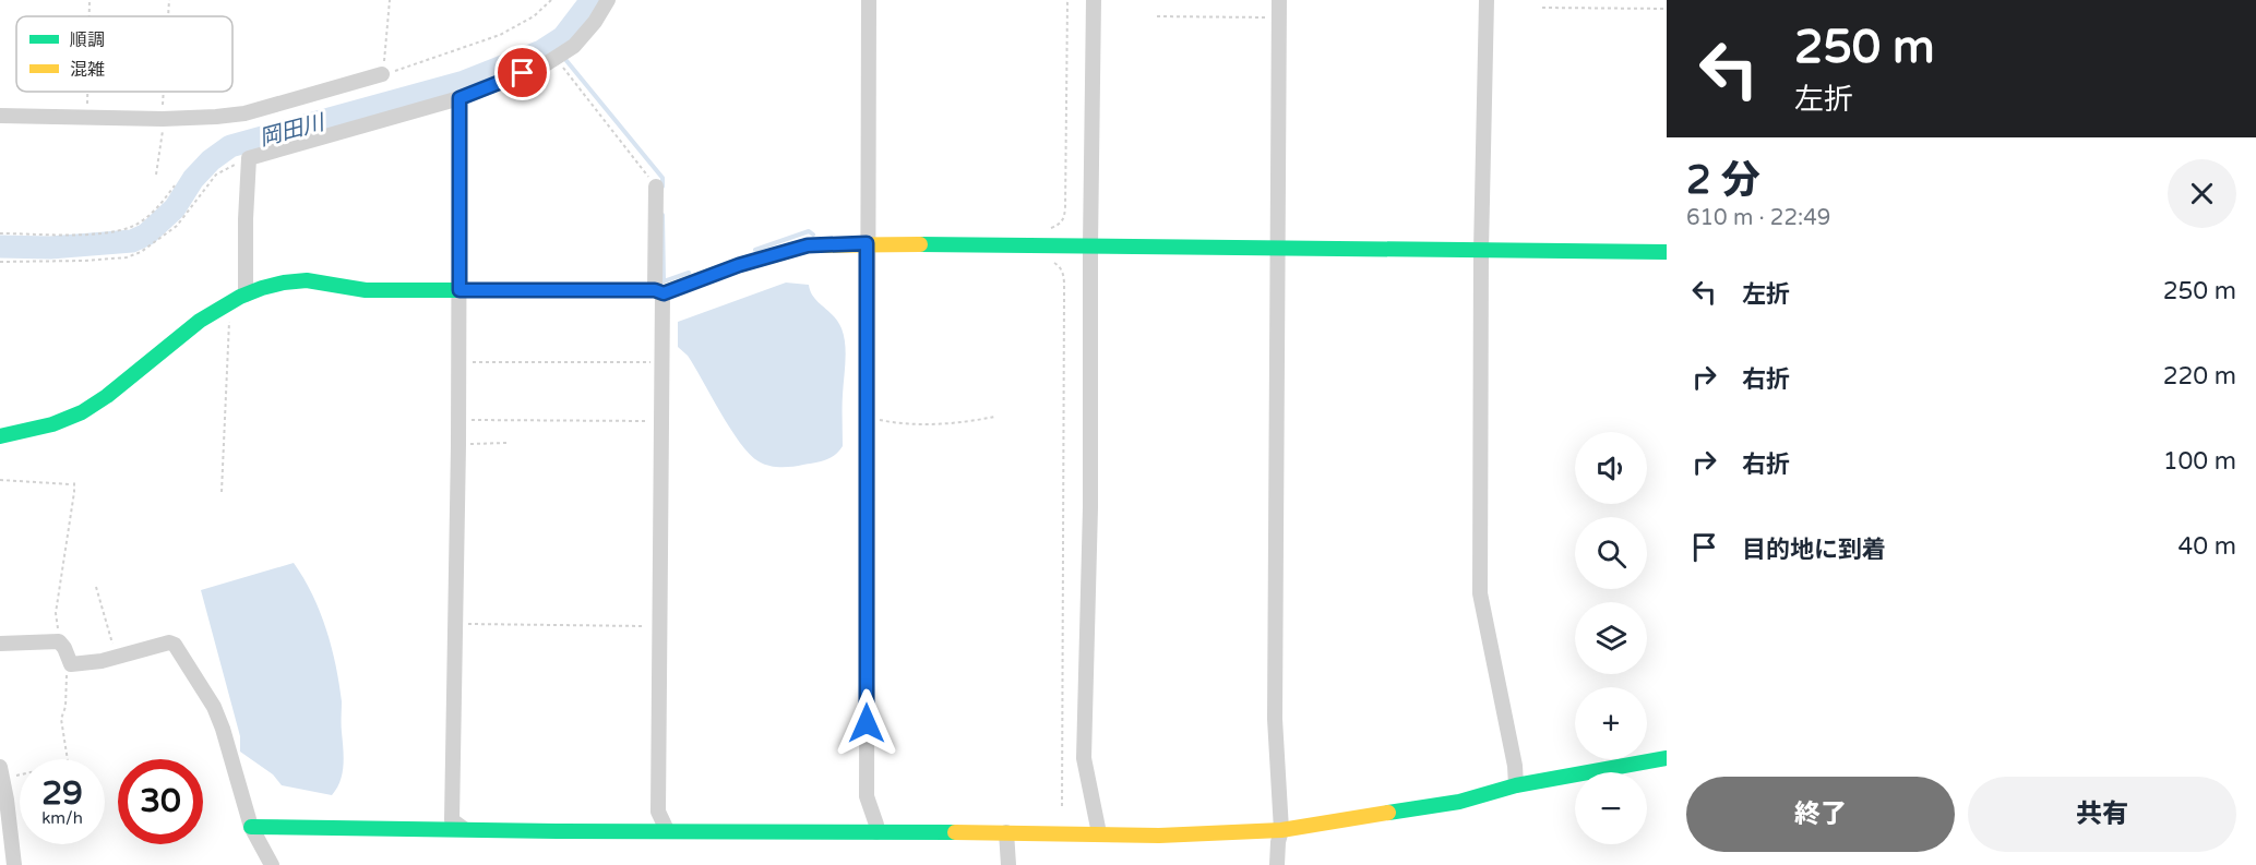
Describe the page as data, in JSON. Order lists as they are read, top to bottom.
{
  "water": ["岡田川"],
  "legend": ["順調", "混雑"],
  "page": {
    "turn": ["250 m", "左折"],
    "heading": ["2 分", "610 m · 22:49"],
    "list": [
      {
        "name": "左折",
        "value": "250 m"
      },
      {
        "name": "右折",
        "value": "220 m"
      },
      {
        "name": "右折",
        "value": "100 m"
      },
      {
        "name": "目的地に到着",
        "value": "40 m"
      }
    ],
    "map_buttons": ["+", "−"],
    "speed": "29 km/h",
    "limit": "30",
    "buttons": ["終了", "共有"]
  }
}
